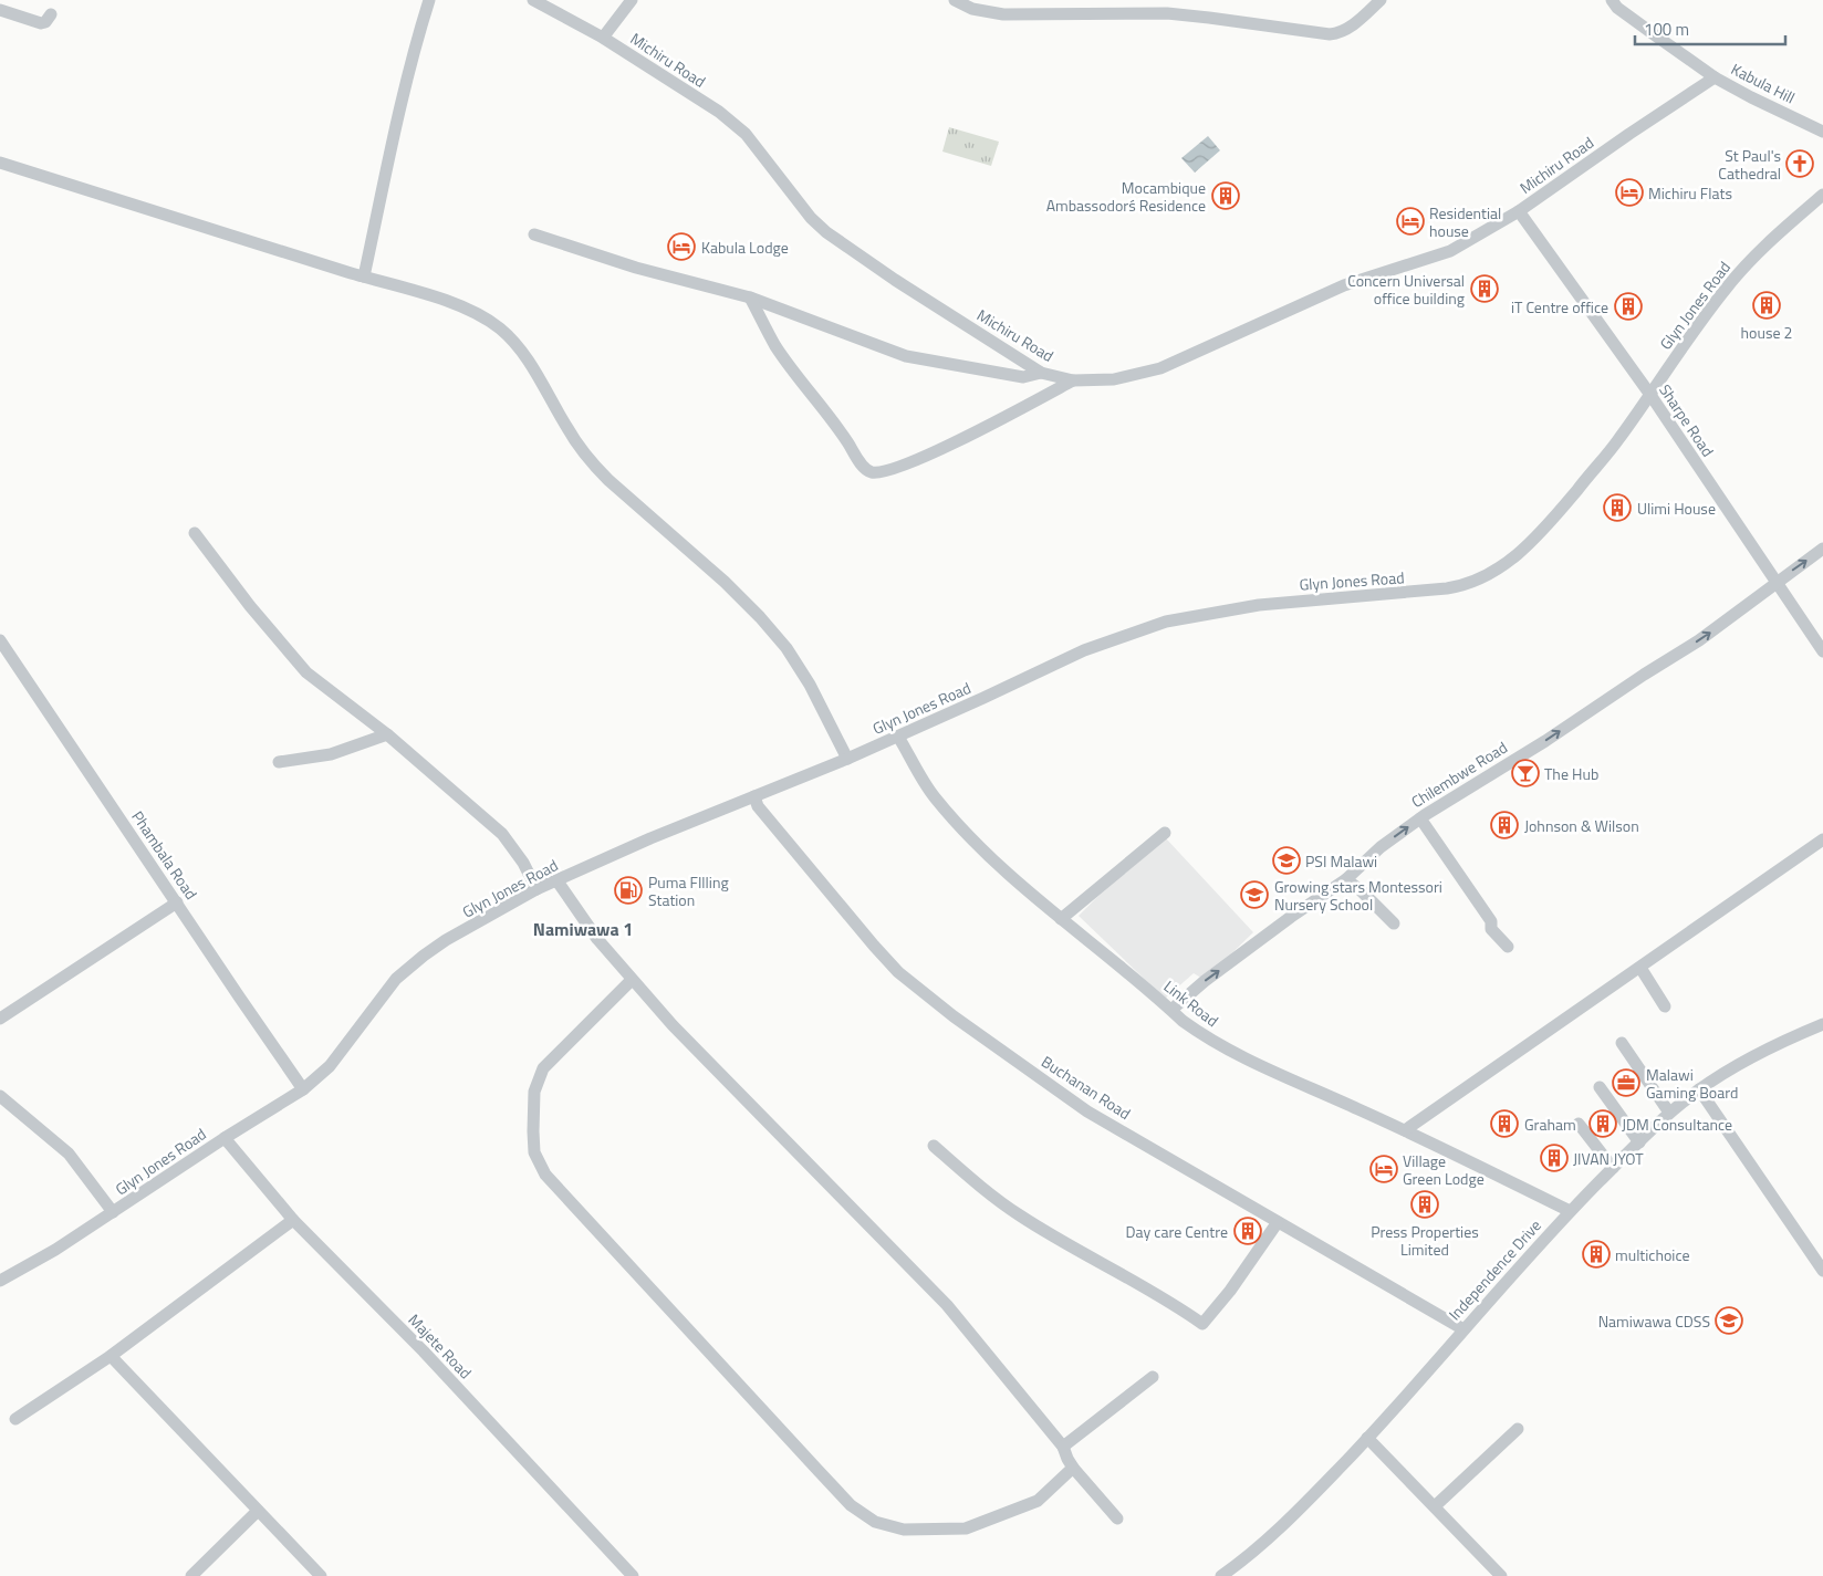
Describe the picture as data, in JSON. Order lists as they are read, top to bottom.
{
  "streets": {
    "street": [
      "Michiru Road",
      "Kabula Hill",
      "Glyn Jones Road",
      "Sharpe Road",
      "Chilembwe Road",
      "Phambala Road",
      "Link Road",
      "Buchanan Road",
      "Independence Drive",
      "Majete Road"
    ]
  },
  "crossings": [
    ["Michiru Road", "Kabula Hill"],
    ["Michiru Road", "Sharpe Road"],
    ["Glyn Jones Road", "Sharpe Road"],
    ["Glyn Jones Road", "Phambala Road"],
    ["Glyn Jones Road", "Link Road"],
    ["Glyn Jones Road", "Buchanan Road"],
    ["Glyn Jones Road", "Majete Road"],
    ["Sharpe Road", "Chilembwe Road"],
    ["Chilembwe Road", "Link Road"],
    ["Link Road", "Independence Drive"],
    ["Buchanan Road", "Independence Drive"]
  ],
  "one_way": ["Chilembwe Road"],
  "districts": ["Namiwawa 1"],
  "places": {
    "church": ["St Paul's Cathedral"],
    "hotel": [
      "Michiru Flats",
      "Residential house",
      "Kabula Lodge",
      "Village Green Lodge"
    ],
    "building": [
      "Mocambique Ambassodorś Residence",
      "Concern Universal office building",
      "house 2",
      "iT Centre office",
      "Ulimi House",
      "Johnson & Wilson",
      "Graham",
      "JDM Consultance",
      "JIVAN JYOT",
      "Press Properties Limited",
      "Day care Centre",
      "multichoice"
    ],
    "bar": ["The Hub"],
    "school or university": ["PSI Malawi", "Growing stars Montessori Nursery School", "Namiwawa CDSS"],
    "fuel station": ["Puma FIlling Station"],
    "office": ["Malawi Gaming Board"]
  },
  "scale_bar": "100 m"
}
